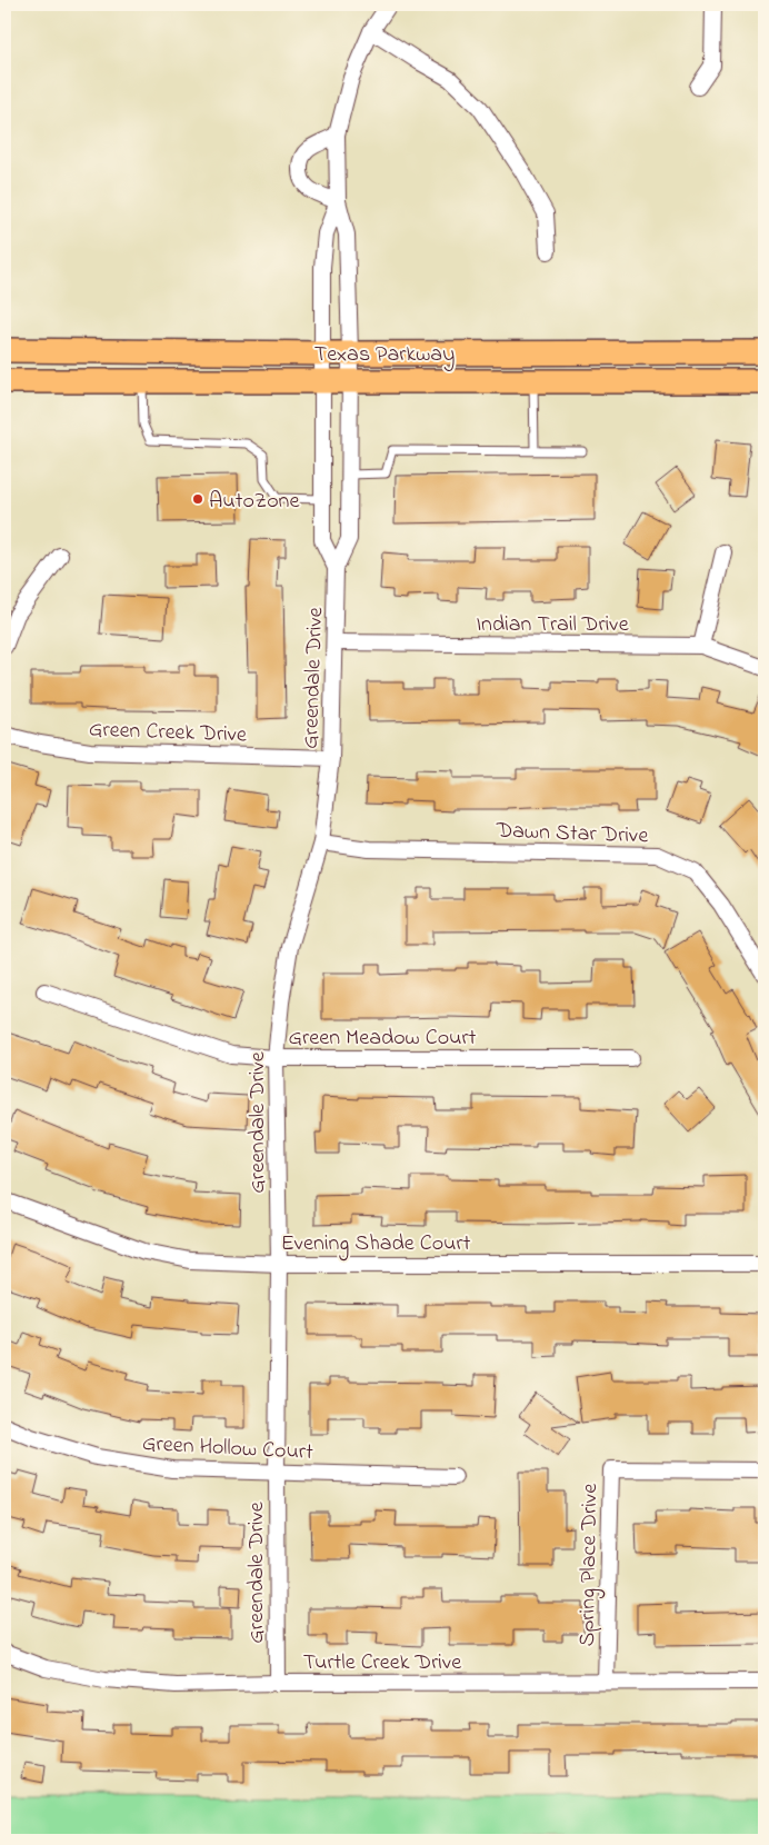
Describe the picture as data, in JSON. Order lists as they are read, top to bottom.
{
  "streets": {
    "main road": ["Texas Parkway"],
    "street": [
      "Indian Trail Drive",
      "Greendale Drive",
      "Green Creek Drive",
      "Dawn Star Drive",
      "Green Meadow Court",
      "Evening Shade Court",
      "Green Hollow Court",
      "Spring Place Drive",
      "Turtle Creek Drive"
    ]
  },
  "crossings": [
    ["Texas Parkway", "Greendale Drive"],
    ["Indian Trail Drive", "Greendale Drive"],
    ["Greendale Drive", "Green Creek Drive"],
    ["Greendale Drive", "Dawn Star Drive"],
    ["Greendale Drive", "Green Meadow Court"],
    ["Greendale Drive", "Evening Shade Court"],
    ["Greendale Drive", "Green Hollow Court"],
    ["Greendale Drive", "Turtle Creek Drive"],
    ["Spring Place Drive", "Turtle Creek Drive"]
  ],
  "places": ["AutoZone"]
}
